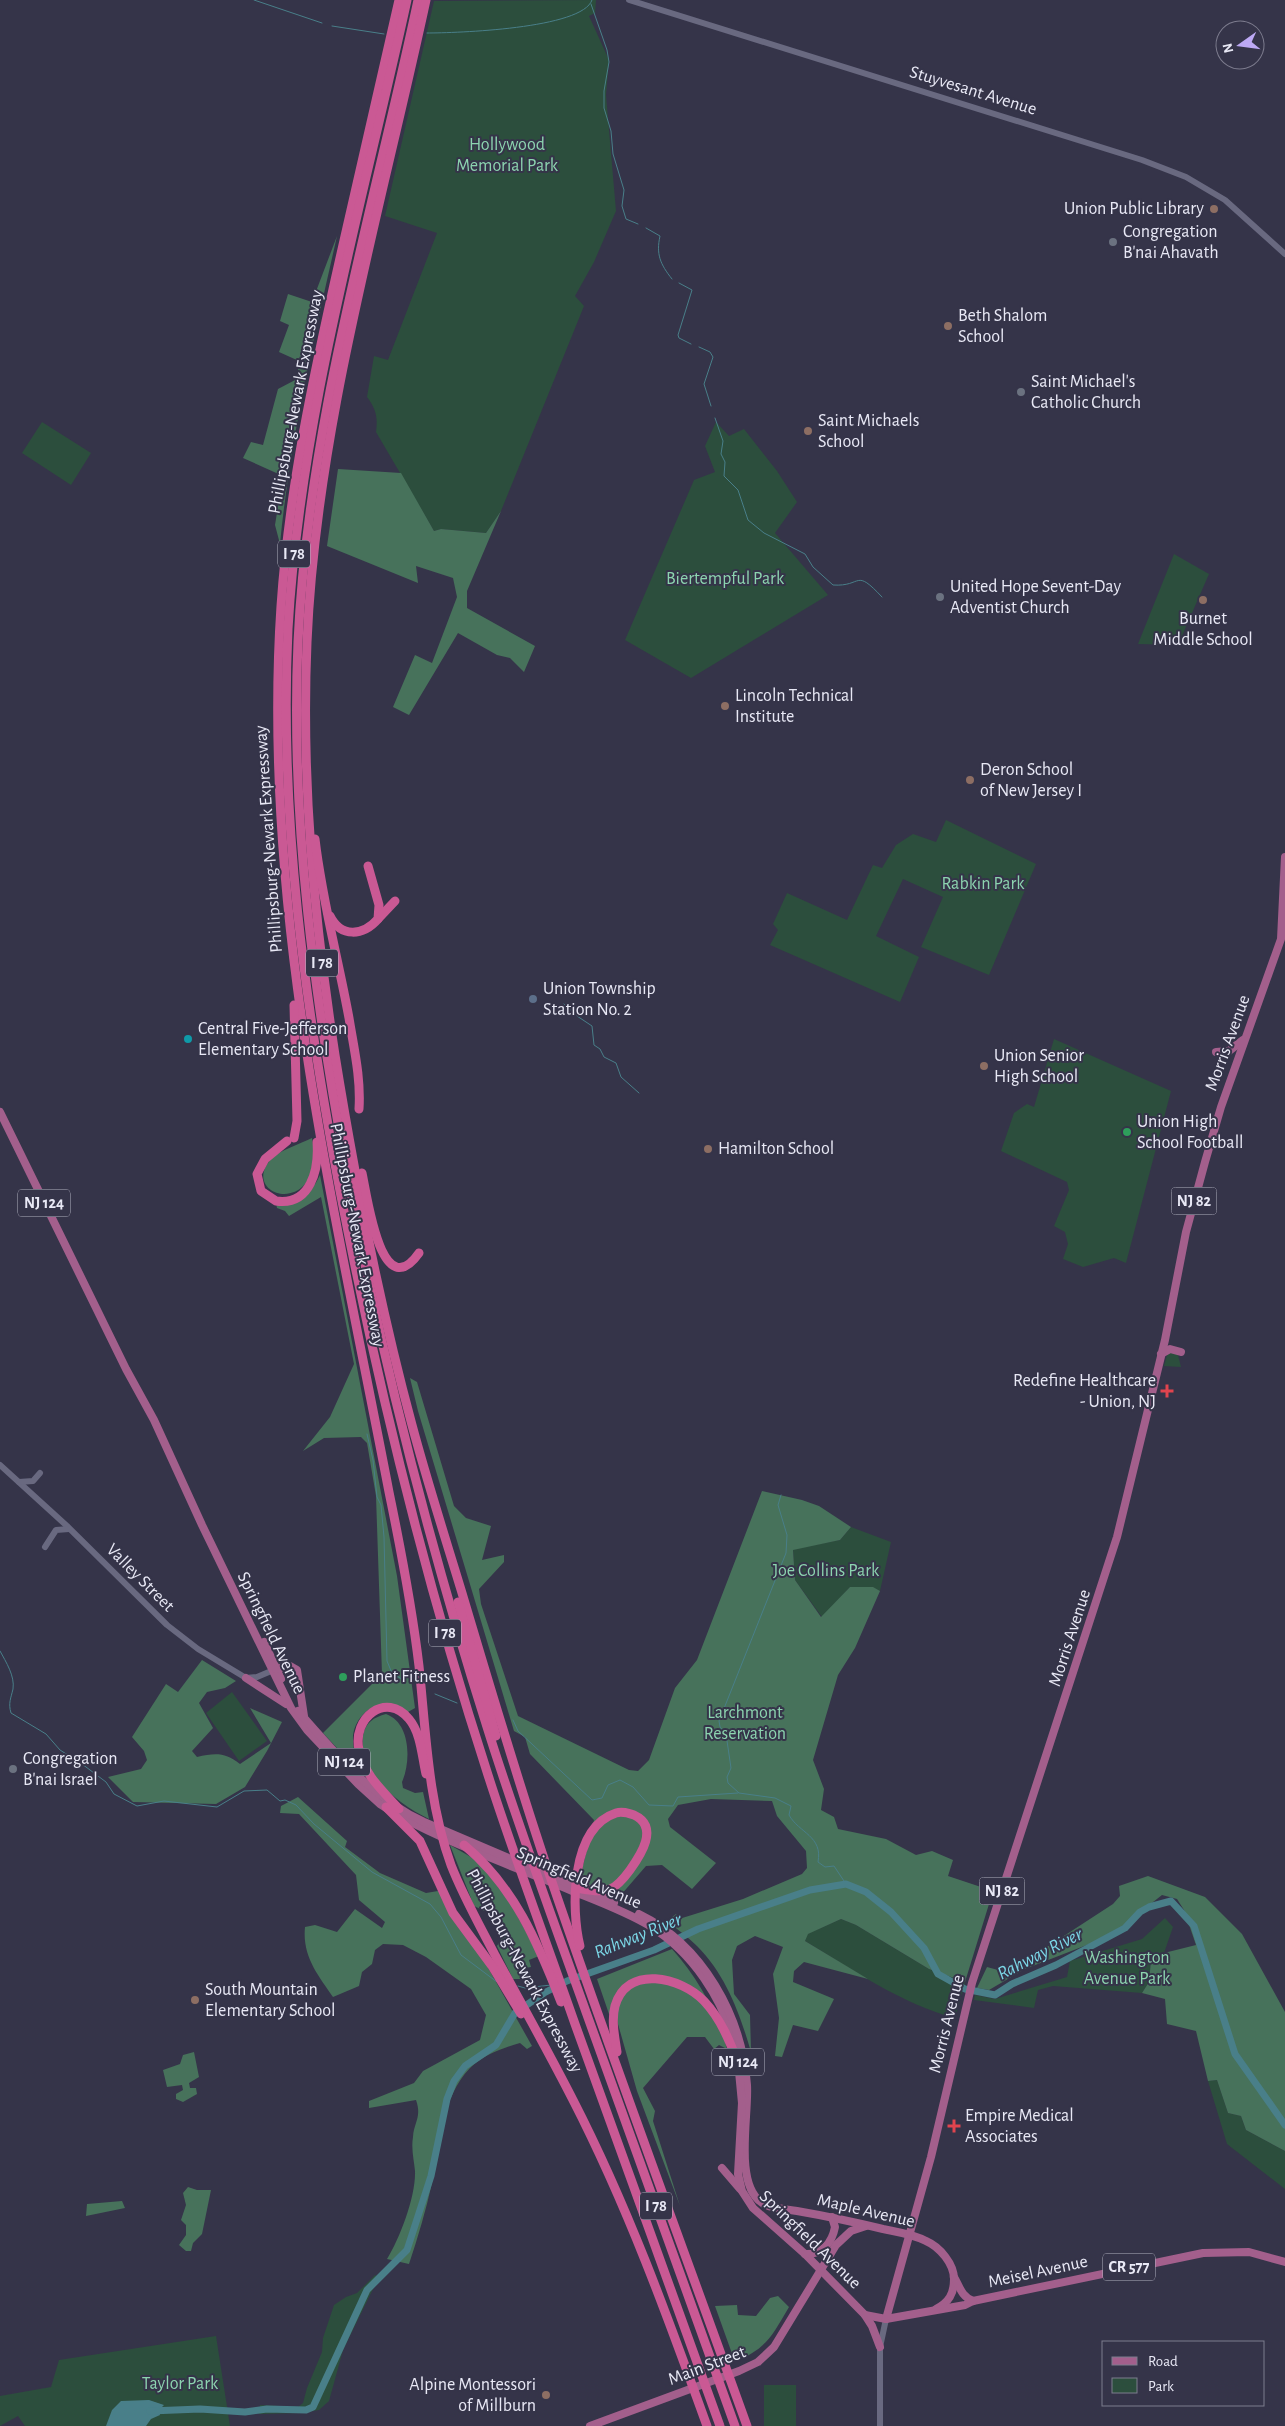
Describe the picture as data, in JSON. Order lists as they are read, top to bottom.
{
  "streets": {
    "highway": ["Phillipsburg-Newark Expressway", "I 78"],
    "main road": [
      "Stuyvesant Avenue",
      "Morris Avenue",
      "NJ 82",
      "NJ 124",
      "Valley Street",
      "Springfield Avenue",
      "Maple Avenue",
      "CR 577",
      "Meisel Avenue",
      "Main Street"
    ]
  },
  "crossings": [
    ["Phillipsburg-Newark Expressway", "I 78"],
    ["Morris Avenue", "NJ 124"],
    ["Morris Avenue", "Springfield Avenue"],
    ["Morris Avenue", "Maple Avenue"],
    ["Morris Avenue", "Meisel Avenue"],
    ["NJ 124", "Springfield Avenue"],
    ["Springfield Avenue", "Maple Avenue"],
    ["Springfield Avenue", "Meisel Avenue"],
    ["Springfield Avenue", "Main Street"],
    ["Maple Avenue", "Meisel Avenue"],
    ["Maple Avenue", "Main Street"]
  ],
  "water": ["Rahway River"],
  "parks": [
    "Hollywood Memorial Park",
    "Biertempful Park",
    "Rabkin Park",
    "Joe Collins Park",
    "Larchmont Reservation",
    "Washington Avenue Park",
    "Taylor Park"
  ],
  "places": {
    "other": [
      "Union Public Library",
      "Congregation B'nai Ahavath",
      "Beth Shalom School",
      "Saint Michael's Catholic Church",
      "Saint Michaels School",
      "United Hope Sevent-Day Adventist Church",
      "Burnet Middle School",
      "Lincoln Technical Institute",
      "Deron School of New Jersey I",
      "Union Township Station No. 2",
      "Central Five-Jefferson Elementary School",
      "Union Senior High School",
      "Union High School Football",
      "Hamilton School",
      "Planet Fitness",
      "Congregation B'nai Israel",
      "South Mountain Elementary School",
      "Alpine Montessori of Millburn"
    ],
    "health": ["Redefine Healthcare - Union, NJ", "Empire Medical Associates"]
  },
  "legend": ["Road", "Park"],
  "north": "left"
}
